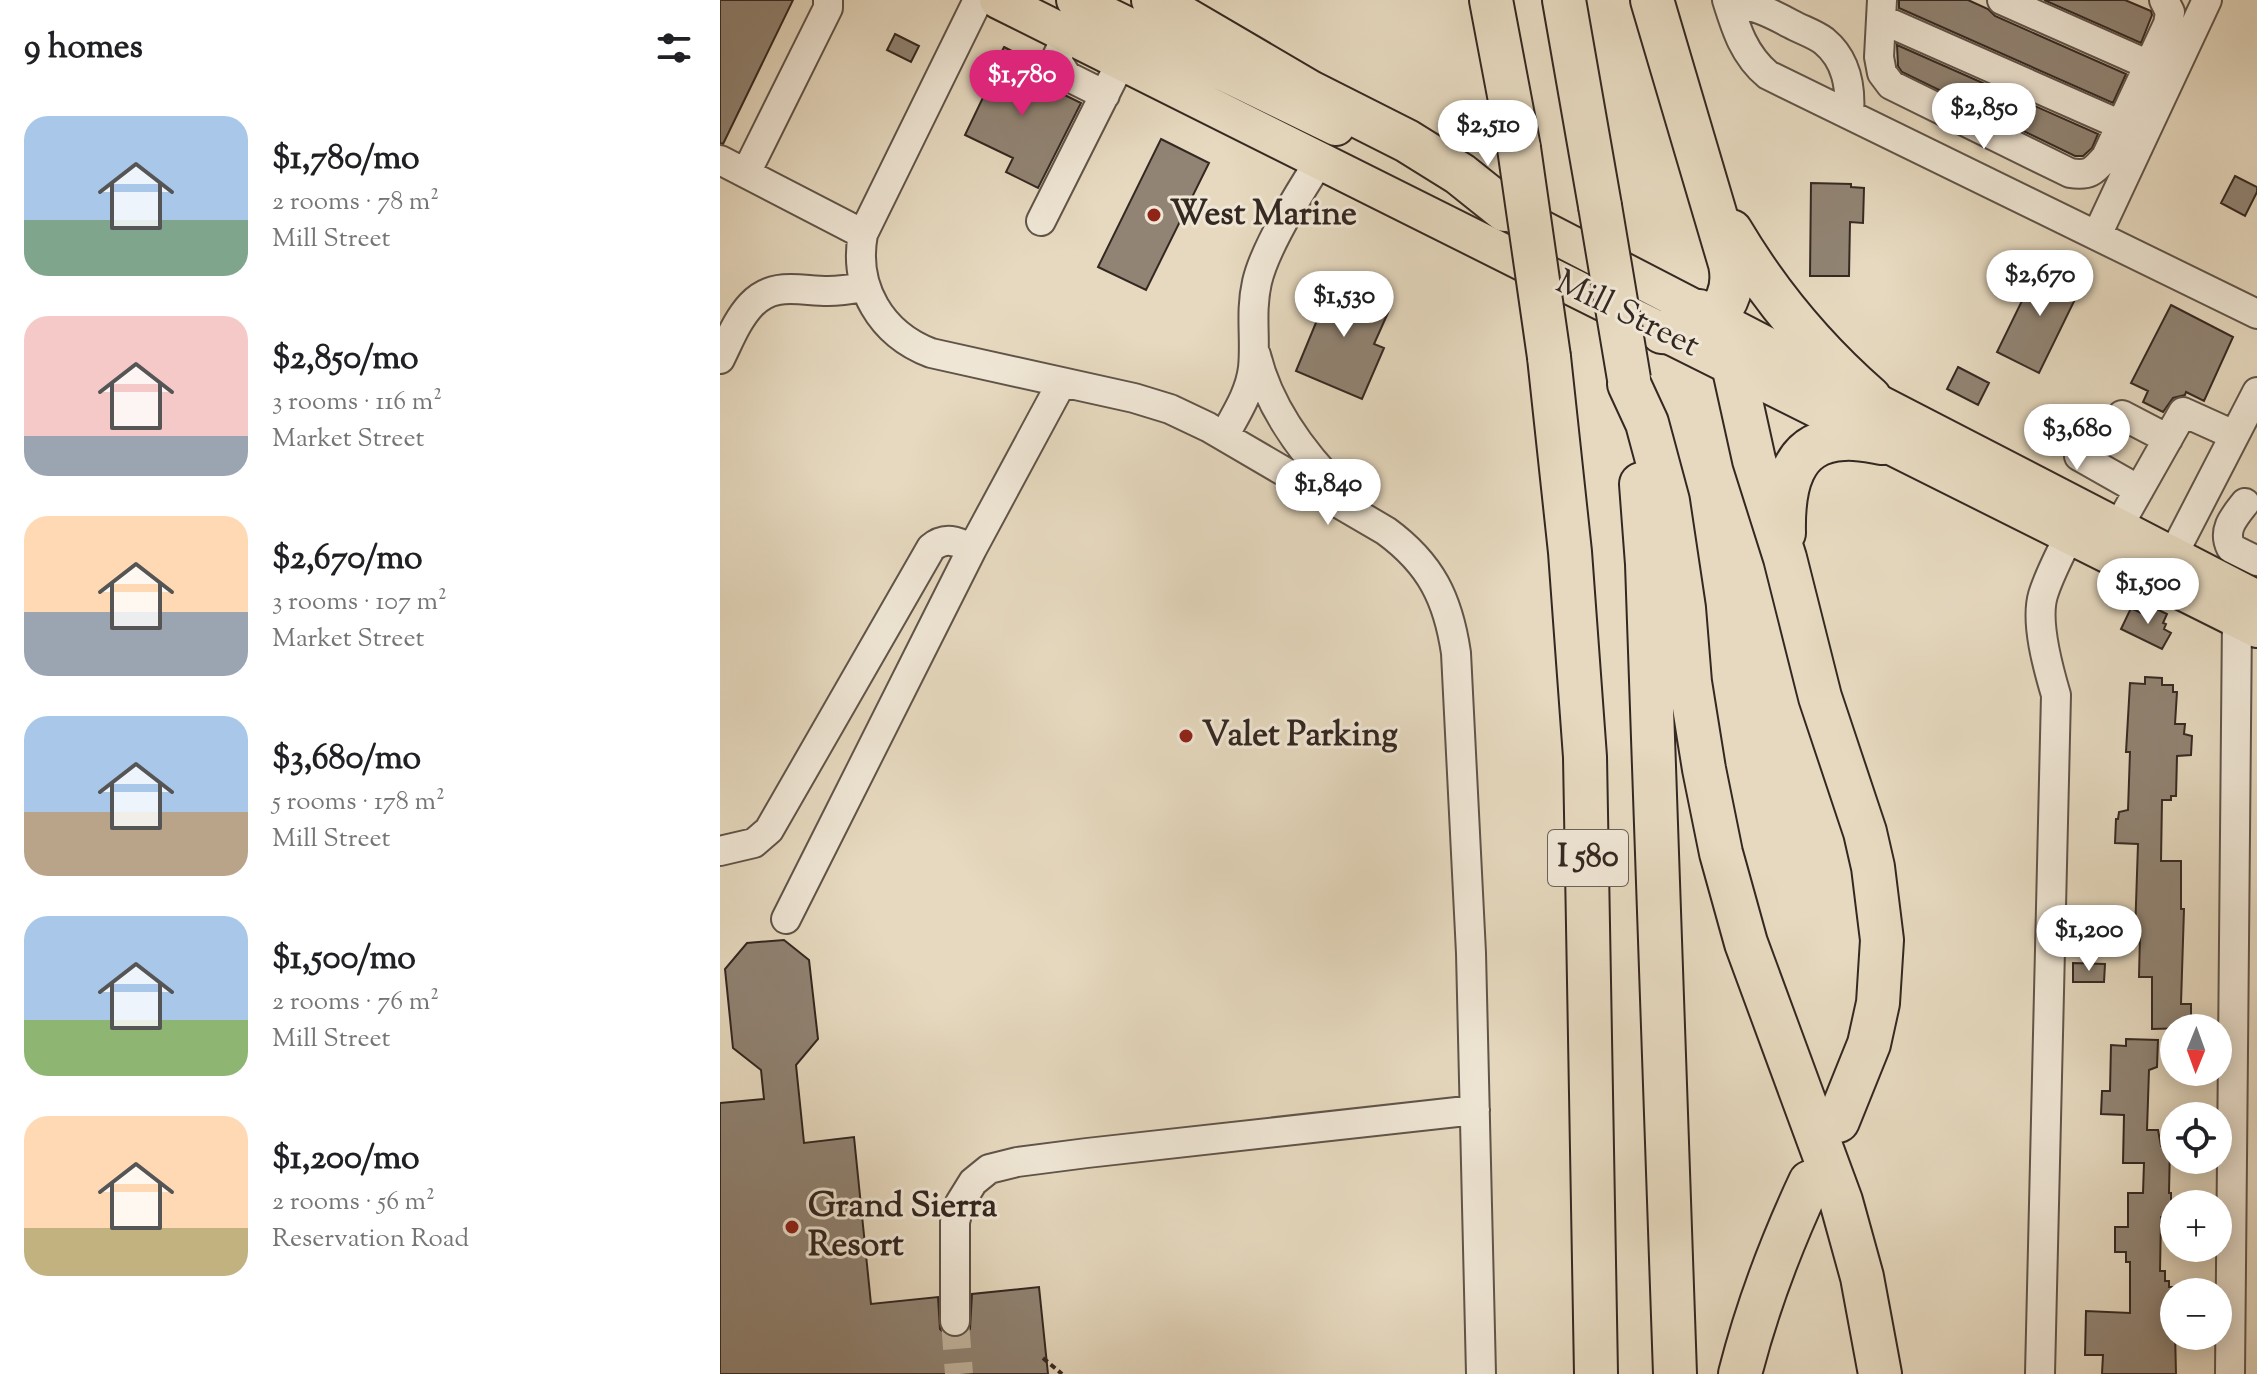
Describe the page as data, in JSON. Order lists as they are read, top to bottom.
{
  "streets": {
    "highway": ["I 580"],
    "main road": ["Mill Street"]
  },
  "places": ["West Marine", "Valet Parking", "Grand Sierra Resort"],
  "north": "bottom",
  "page": {
    "heading": "9 homes",
    "price": [
      "$1,780",
      "$2,850",
      "$2,510",
      "$2,670",
      "$1,530",
      "$3,680",
      "$1,840",
      "$1,500",
      "$1,200"
    ],
    "list": [
      {
        "name": "$1,780/mo",
        "note": "2 rooms · 78 m² · Mill Street"
      },
      {
        "name": "$2,850/mo",
        "note": "3 rooms · 116 m² · Market Street"
      },
      {
        "name": "$2,670/mo",
        "note": "3 rooms · 107 m² · Market Street"
      },
      {
        "name": "$3,680/mo",
        "note": "5 rooms · 178 m² · Mill Street"
      },
      {
        "name": "$1,500/mo",
        "note": "2 rooms · 76 m² · Mill Street"
      },
      {
        "name": "$1,200/mo",
        "note": "2 rooms · 56 m² · Reservation Road"
      }
    ],
    "map_buttons": ["+", "−"]
  }
}
